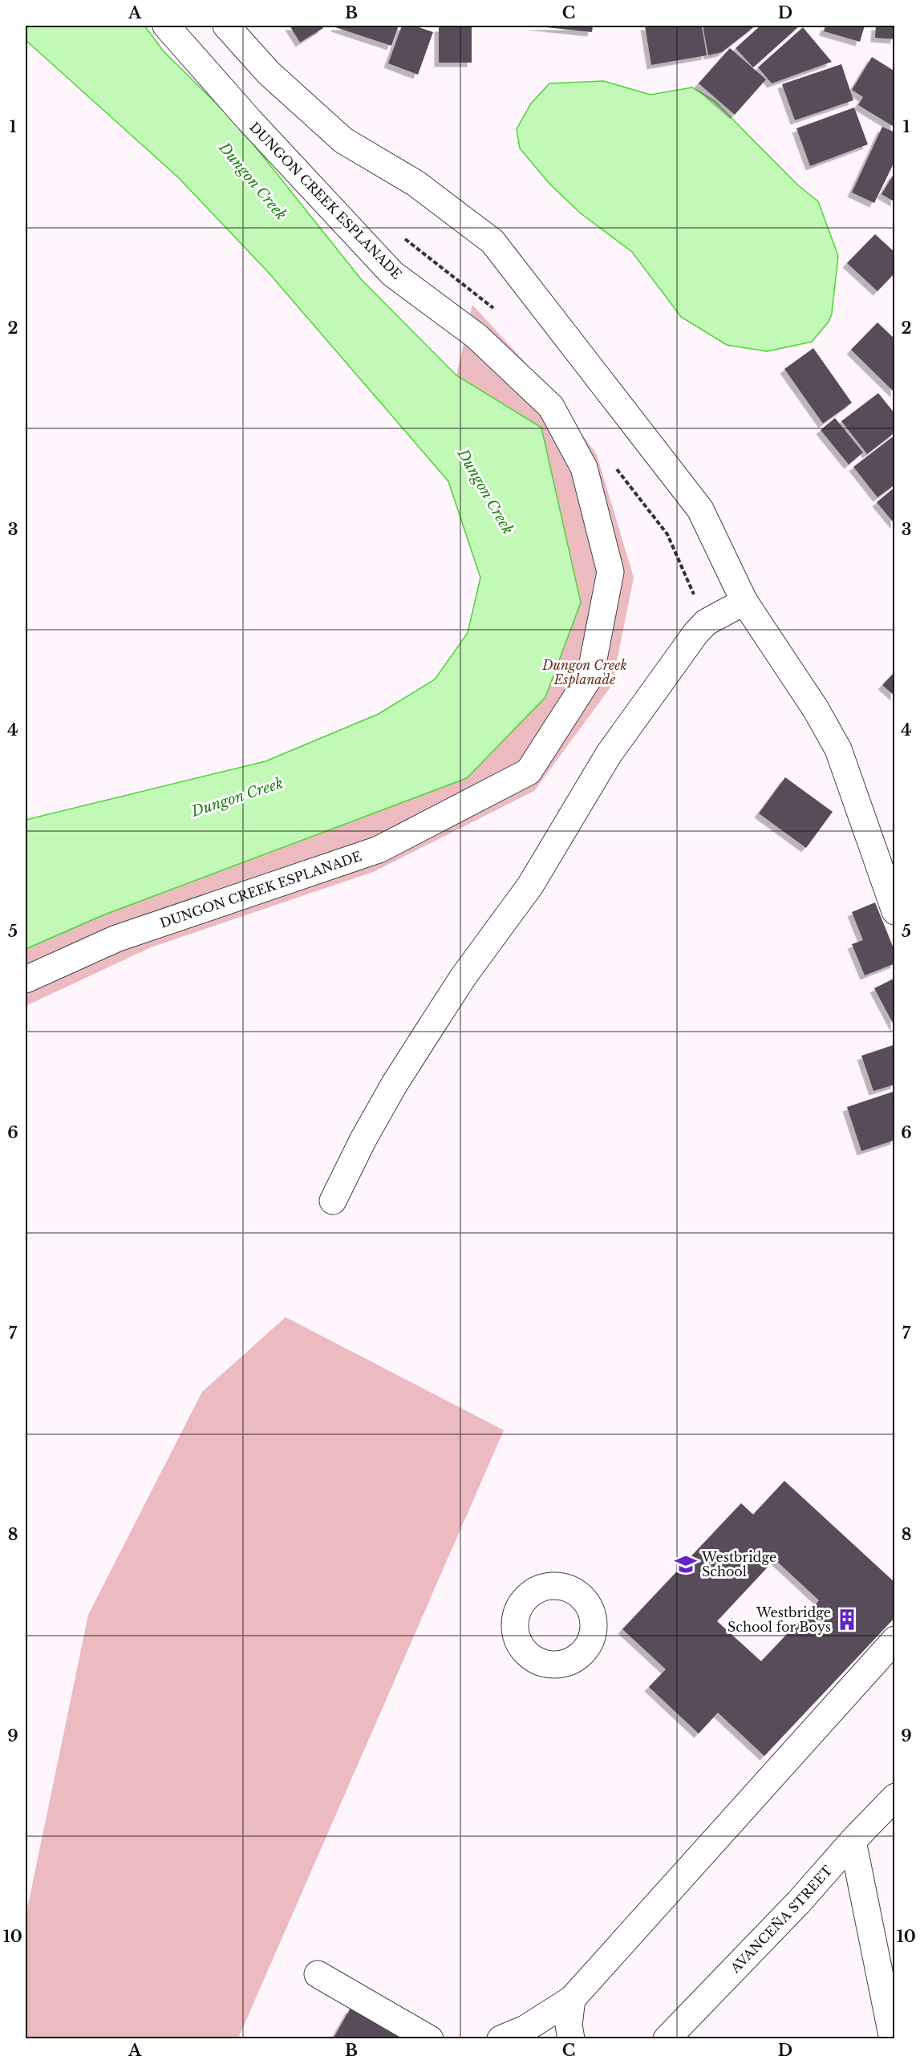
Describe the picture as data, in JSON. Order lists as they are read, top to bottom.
{
  "streets": {
    "street": ["DUNGON CREEK ESPLANADE", "AVANCEÑA STREET"]
  },
  "water": ["Dungon Creek"],
  "parks": ["Dungon Creek Esplanade"],
  "places": {
    "school or university": ["Westbridge School"],
    "building": ["Westbridge School for Boys"]
  },
  "grid": {
    "columns": [
      "A",
      "B",
      "C",
      "D"
    ],
    "rows": [
      "1",
      "2",
      "3",
      "4",
      "5",
      "6",
      "7",
      "8",
      "9",
      "10"
    ]
  }
}
